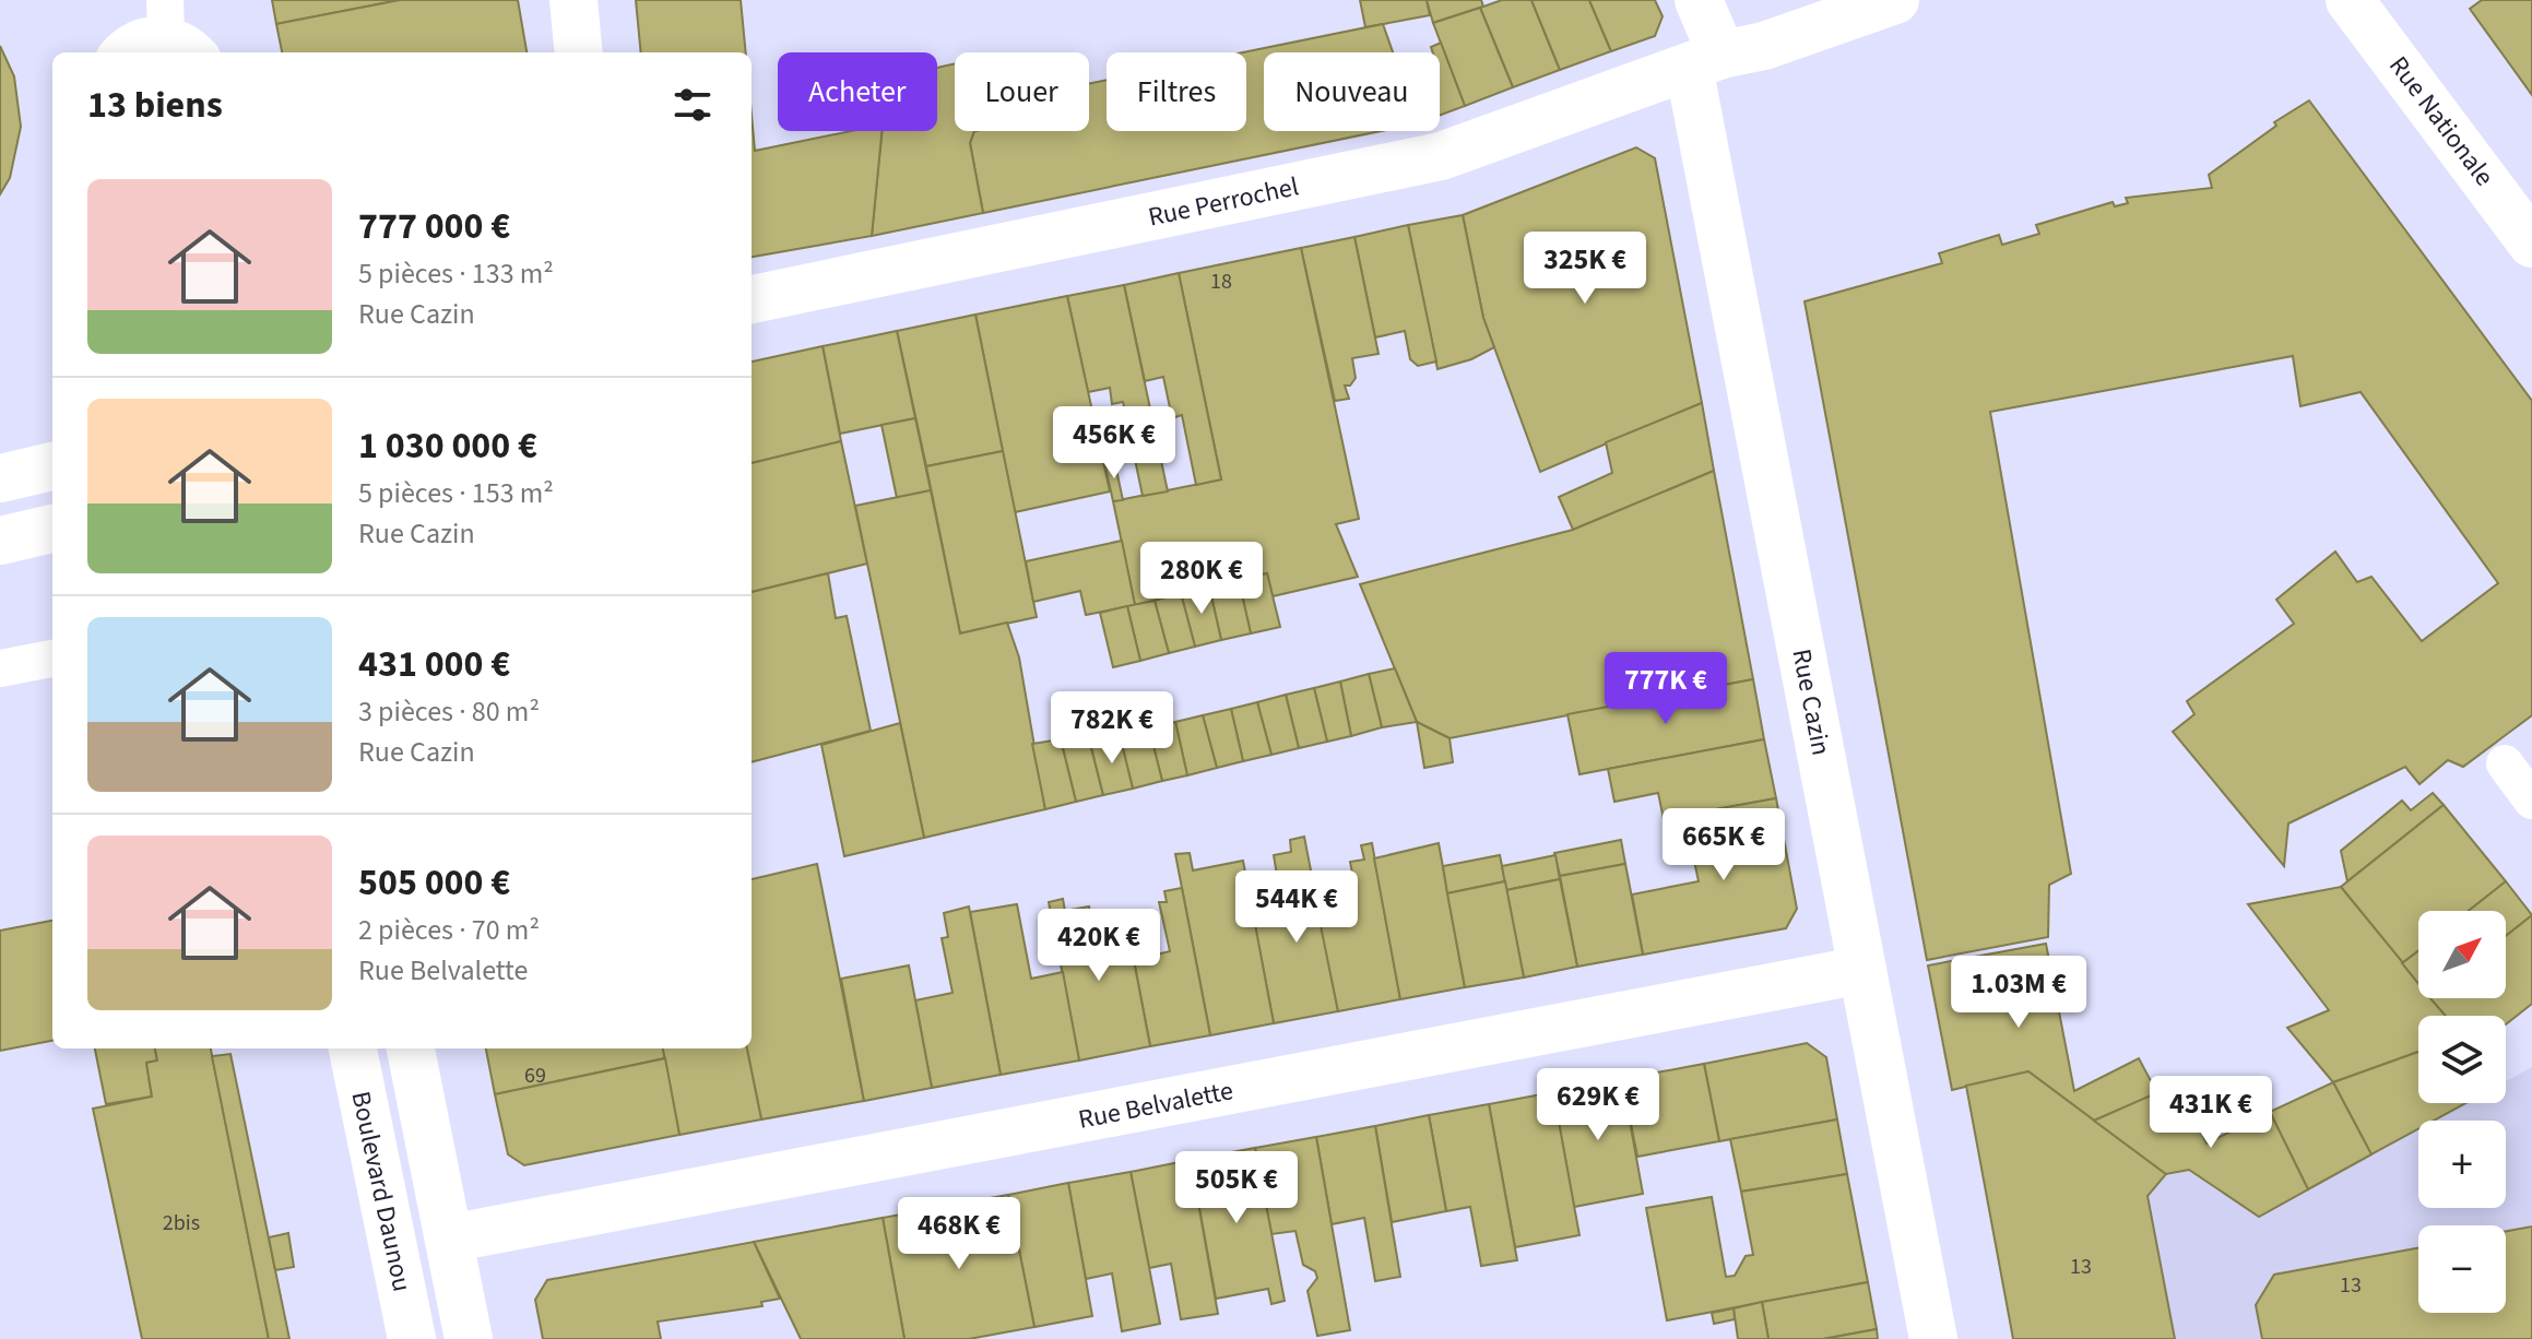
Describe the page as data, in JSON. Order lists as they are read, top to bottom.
{
  "streets": {
    "street": [
      "Rue Nationale",
      "Rue Perrochel",
      "Rue Cazin",
      "Rue Belvalette",
      "Boulevard Daunou"
    ]
  },
  "crossings": [
    ["Rue Perrochel", "Rue Cazin"],
    ["Rue Cazin", "Rue Belvalette"]
  ],
  "house_numbers": [
    "18",
    "69",
    "2bis",
    "13",
    "13"
  ],
  "north": "top right",
  "page": {
    "chip": [
      "Acheter",
      "Louer",
      "Filtres",
      "Nouveau"
    ],
    "heading": "13 biens",
    "list": [
      {
        "name": "777 000 €",
        "note": "5 pièces · 133 m² · Rue Cazin"
      },
      {
        "name": "1 030 000 €",
        "note": "5 pièces · 153 m² · Rue Cazin"
      },
      {
        "name": "431 000 €",
        "note": "3 pièces · 80 m² · Rue Cazin"
      },
      {
        "name": "505 000 €",
        "note": "2 pièces · 70 m² · Rue Belvalette"
      }
    ],
    "price": [
      "325K €",
      "456K €",
      "280K €",
      "777K €",
      "782K €",
      "665K €",
      "544K €",
      "420K €",
      "1.03M €",
      "629K €",
      "431K €",
      "505K €",
      "468K €"
    ],
    "map_buttons": ["+", "−"]
  }
}
